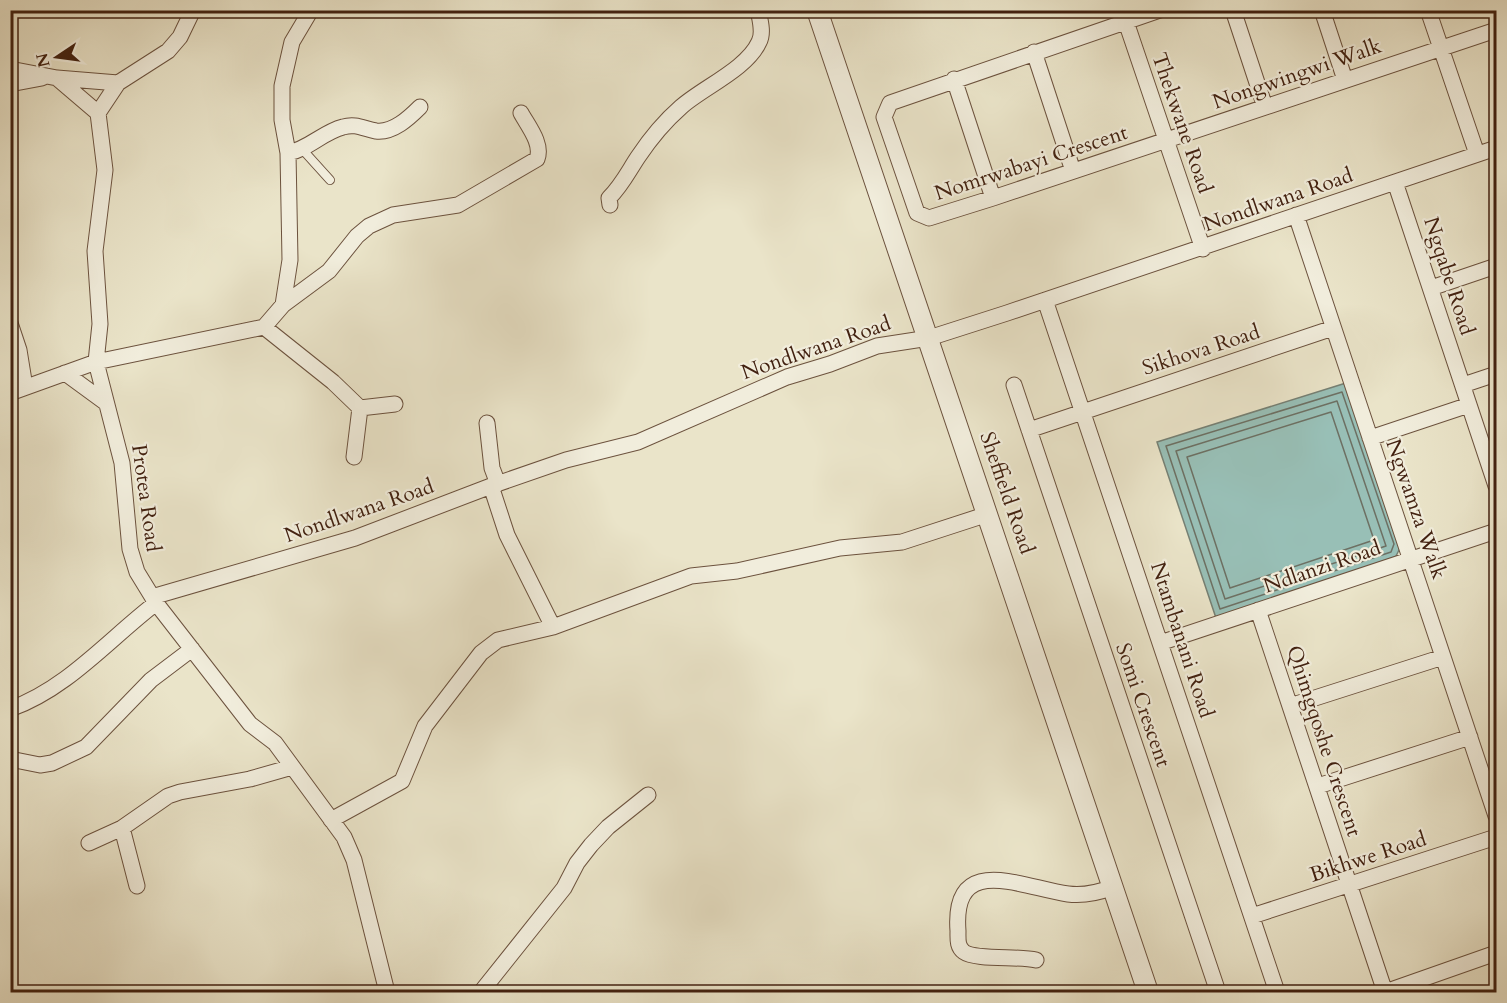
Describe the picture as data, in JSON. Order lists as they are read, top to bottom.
{
  "streets": {
    "street": [
      "Nongwingwi Walk",
      "Thekwane Road",
      "Nomrwabayi Crescent",
      "Nondlwana Road",
      "Ngqabe Road",
      "Sikhova Road",
      "Sheffield Road",
      "Protea Road",
      "Ngwamza Walk",
      "Ndlanzi Road",
      "Ntambanani Road",
      "Somi Crescent",
      "Qhimgqoshe Crescent",
      "Bikhwe Road"
    ]
  },
  "crossings": [
    ["Nongwingwi Walk", "Thekwane Road"],
    ["Nongwingwi Walk", "Nomrwabayi Crescent"],
    ["Thekwane Road", "Nomrwabayi Crescent"],
    ["Thekwane Road", "Nondlwana Road"],
    ["Nondlwana Road", "Ngqabe Road"],
    ["Nondlwana Road", "Sheffield Road"],
    ["Nondlwana Road", "Protea Road"],
    ["Nondlwana Road", "Ngwamza Walk"],
    ["Nondlwana Road", "Ntambanani Road"],
    ["Sikhova Road", "Ngwamza Walk"],
    ["Sikhova Road", "Ntambanani Road"],
    ["Ngwamza Walk", "Ndlanzi Road"],
    ["Ndlanzi Road", "Ntambanani Road"],
    ["Ndlanzi Road", "Qhimgqoshe Crescent"],
    ["Ntambanani Road", "Bikhwe Road"],
    ["Qhimgqoshe Crescent", "Bikhwe Road"]
  ],
  "north": "left"
}
